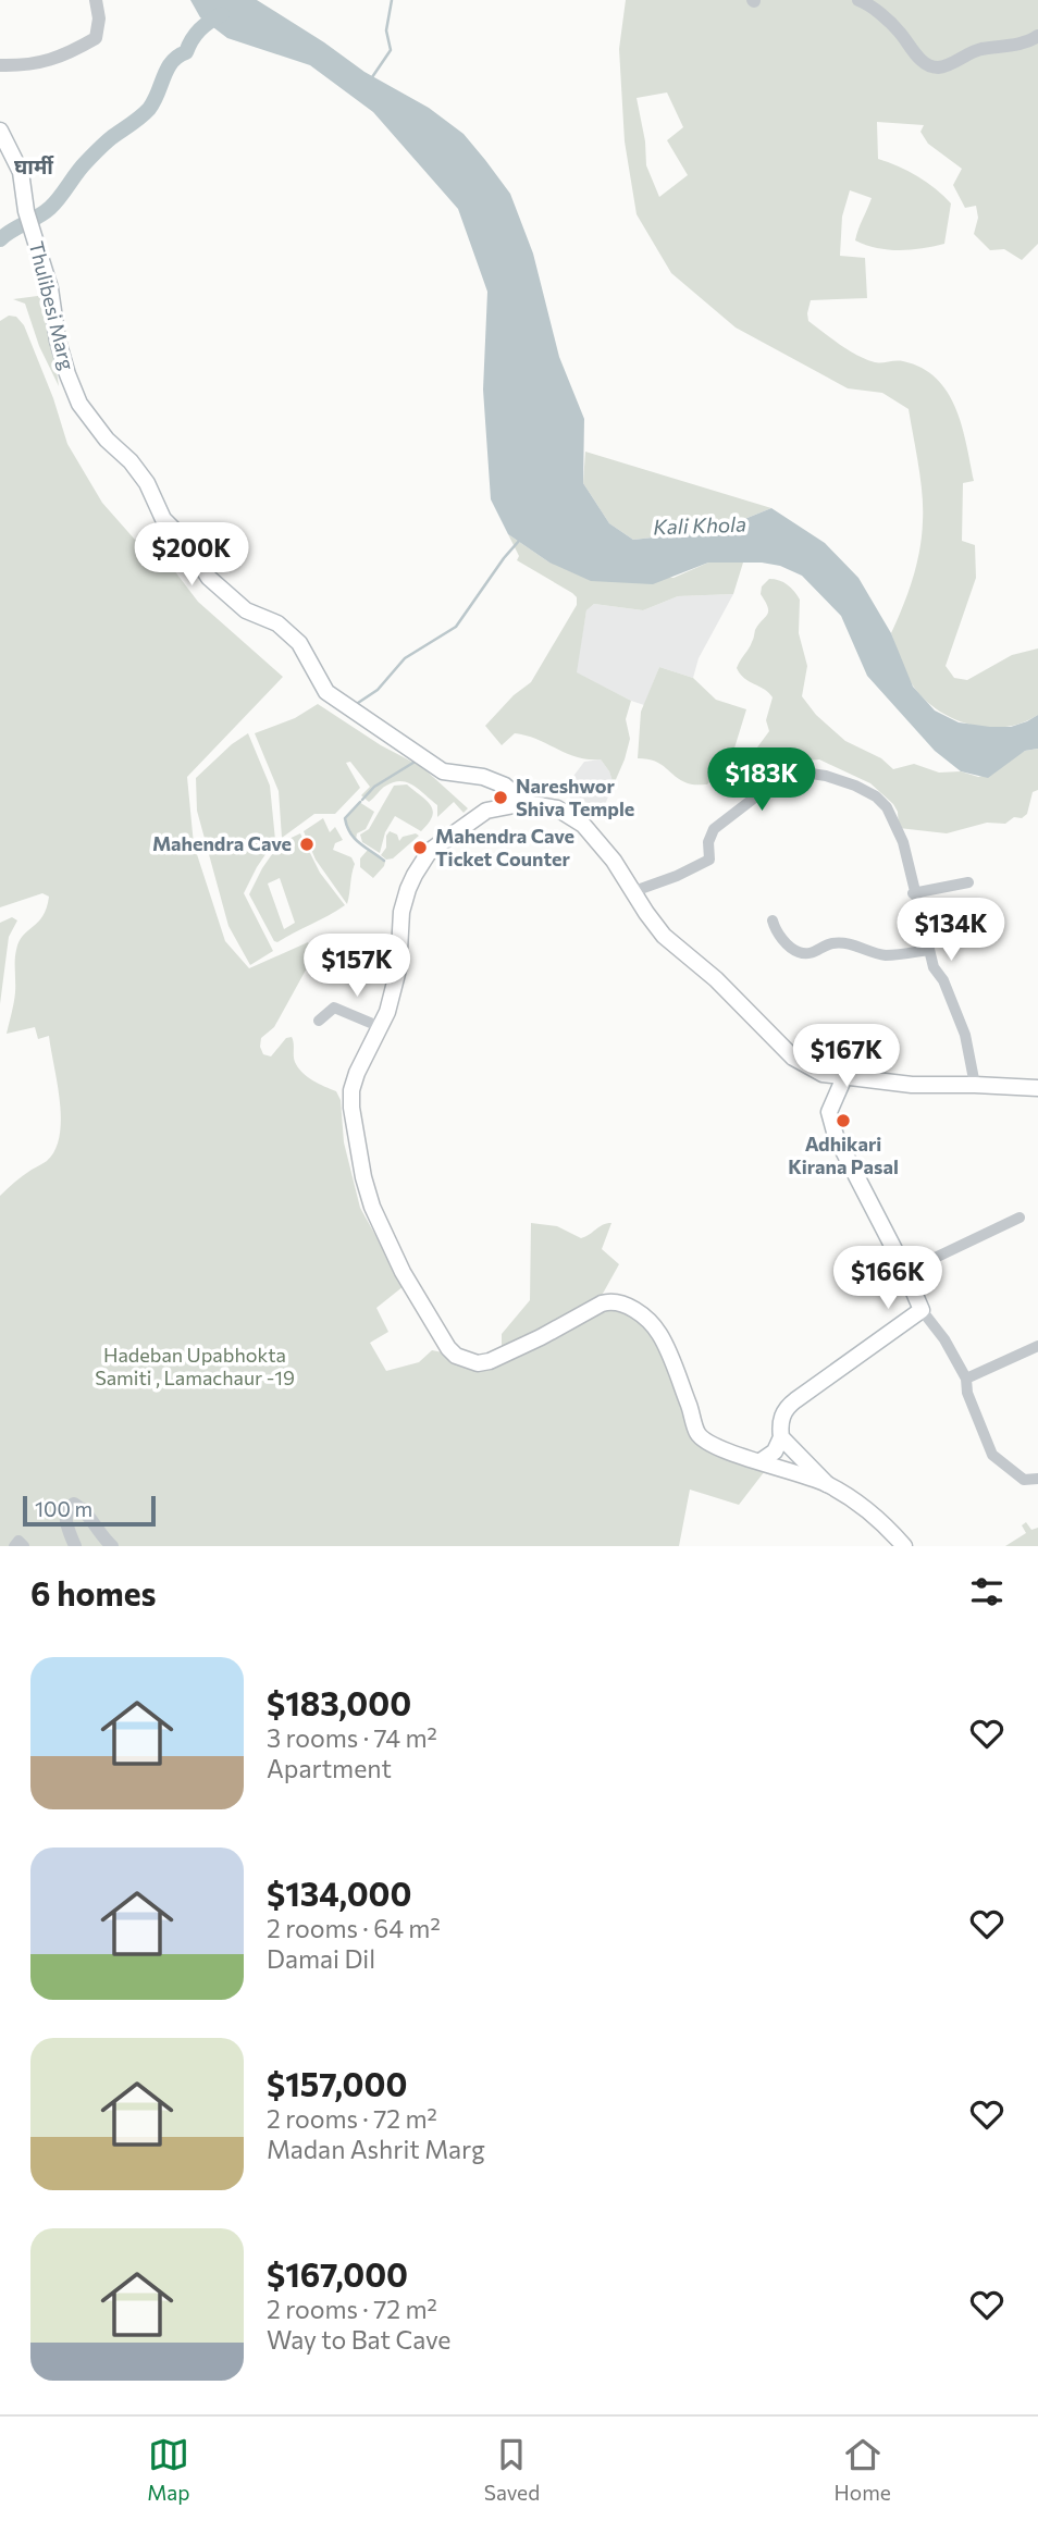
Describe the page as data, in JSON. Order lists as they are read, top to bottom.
{
  "streets": {
    "main road": ["Thulibesi Marg"]
  },
  "districts": ["घार्मी"],
  "water": ["Kali Khola"],
  "parks": ["Hadeban Upabhokta Samiti , Lamachaur -19"],
  "places": [
    "Nareshwor Shiva Temple",
    "Mahendra Cave",
    "Mahendra Cave Ticket Counter",
    "Adhikari Kirana Pasal"
  ],
  "scale_bar": "100 m",
  "page": {
    "price": [
      "$200K",
      "$183K",
      "$134K",
      "$157K",
      "$167K",
      "$166K"
    ],
    "scale": "100 m",
    "heading": "6 homes",
    "list": [
      {
        "name": "$183,000",
        "note": "3 rooms · 74 m² · Apartment"
      },
      {
        "name": "$134,000",
        "note": "2 rooms · 64 m² · Damai Dil"
      },
      {
        "name": "$157,000",
        "note": "2 rooms · 72 m² · Madan Ashrit Marg"
      },
      {
        "name": "$167,000",
        "note": "2 rooms · 72 m² · Way to Bat Cave"
      }
    ],
    "tabs": ["Map", "Saved", "Home"]
  }
}
